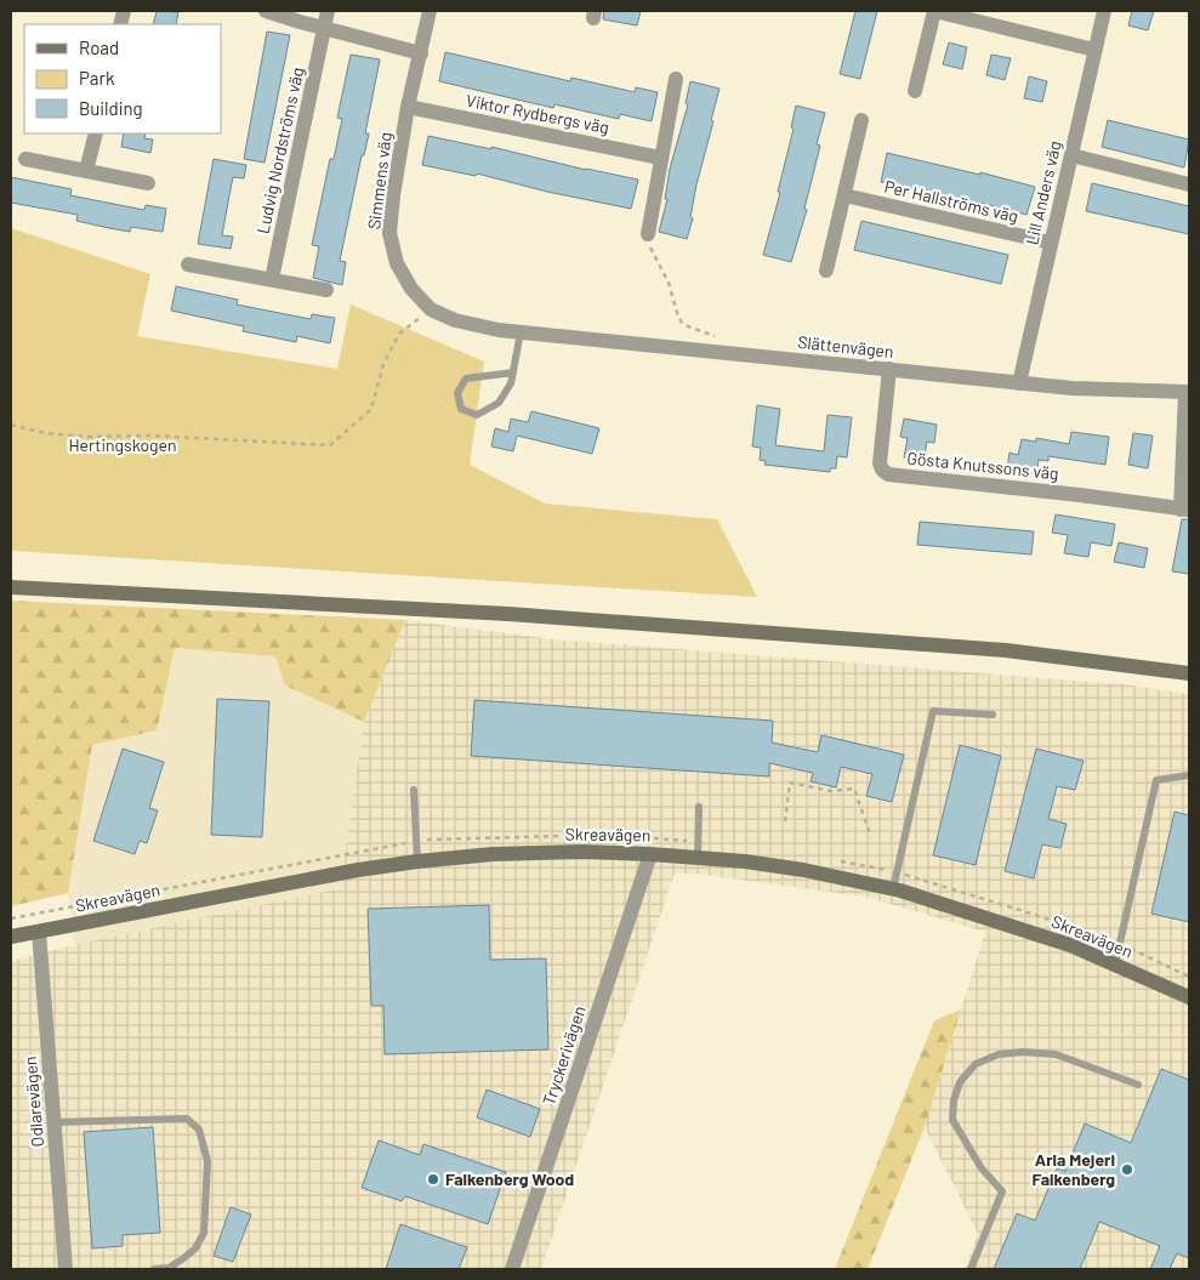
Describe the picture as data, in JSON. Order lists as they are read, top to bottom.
{
  "streets": {
    "street": [
      "Viktor Rydbergs väg",
      "Ludvig Nordströms väg",
      "Simmens väg",
      "Lill Anders väg",
      "Per Hallströms väg",
      "Slättenvägen",
      "Gösta Knutssons väg",
      "Skreavägen",
      "Tryckerivägen",
      "Odlarevägen"
    ]
  },
  "crossings": [
    ["Viktor Rydbergs väg", "Simmens väg"],
    ["Simmens väg", "Slättenvägen"],
    ["Lill Anders väg", "Per Hallströms väg"],
    ["Lill Anders väg", "Slättenvägen"],
    ["Slättenvägen", "Gösta Knutssons väg"],
    ["Skreavägen", "Tryckerivägen"],
    ["Skreavägen", "Odlarevägen"]
  ],
  "parks": ["Hertingskogen"],
  "places": ["Arla Mejeri Falkenberg", "Falkenberg Wood"],
  "legend": ["Road", "Park", "Building"]
}
